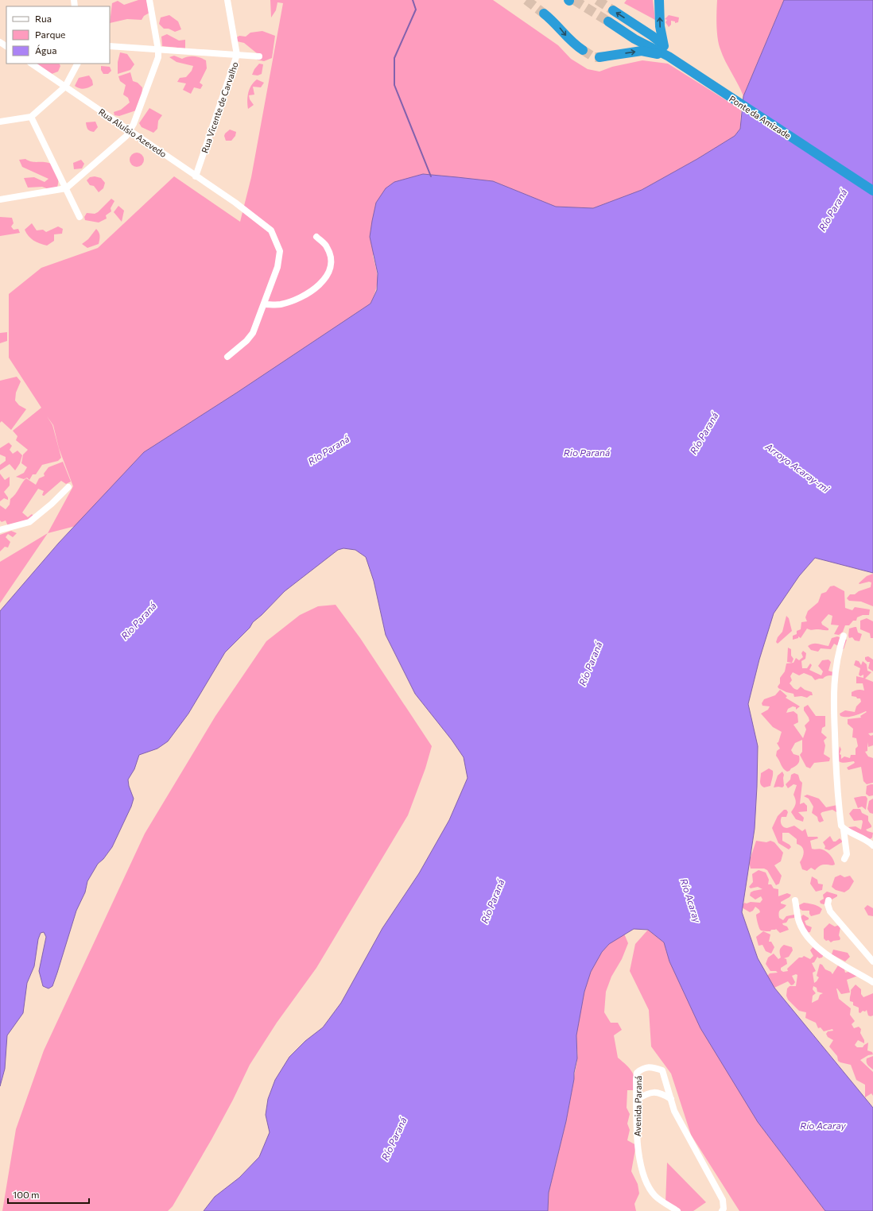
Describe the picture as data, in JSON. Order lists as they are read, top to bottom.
{
  "streets": {
    "highway": ["Ponte da Amizade"],
    "street": ["Rua Vicente de Carvalho", "Rua Aluísio Azevedo", "Avenida Paraná"]
  },
  "crossings": [
    ["Rua Vicente de Carvalho", "Rua Aluísio Azevedo"]
  ],
  "water": [
    "Río Paraná",
    "Rio Paraná",
    "Arroyo Acaray-mi",
    "Río Acaray"
  ],
  "legend": ["Rua", "Parque", "Água"],
  "scale_bar": "100 m"
}
